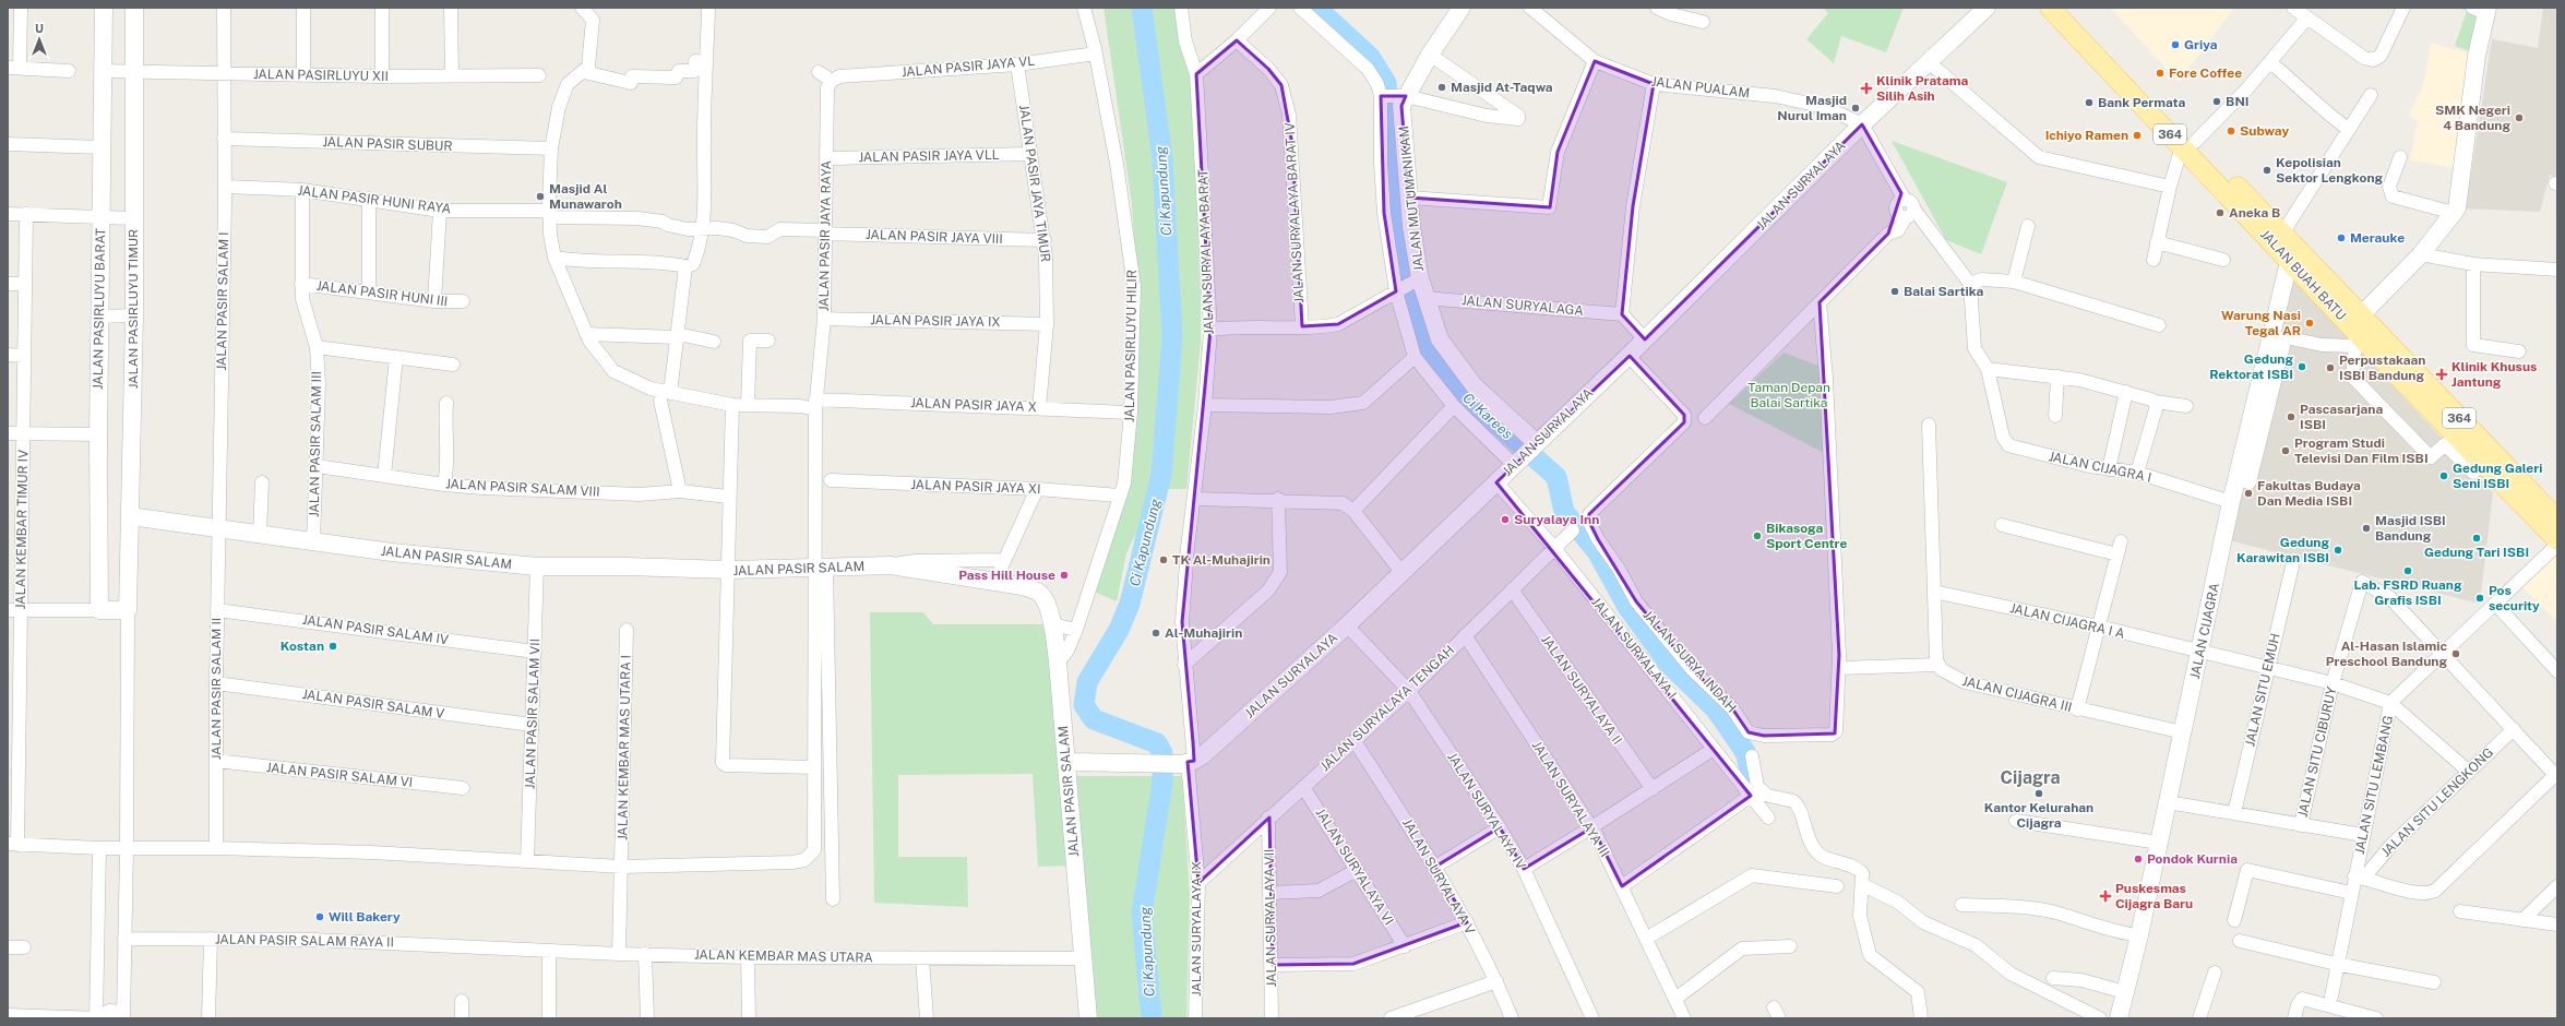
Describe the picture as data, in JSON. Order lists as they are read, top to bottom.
{
  "streets": {
    "main road": ["364", "JALAN BUAH BATU"],
    "street": [
      "JALAN PASIR JAYA VL",
      "JALAN PASIRLUYU XII",
      "JALAN PUALAM",
      "JALAN PASIR SUBUR",
      "JALAN PASIR JAYA VLL",
      "JALAN PASIR JAYA TIMUR",
      "JALAN SURYALAYA",
      "JALAN MUTUMANIKAM",
      "JALAN PASIR HUNI RAYA",
      "JALAN SURYALAYA BARAT IV",
      "JALAN PASIR JAYA RAYA",
      "JALAN PASIR JAYA VIII",
      "JALAN SURYALAYA BARAT",
      "JALAN PASIR HUNI III",
      "JALAN PASIR SALAM I",
      "JALAN SURYALAGA",
      "JALAN PASIRLUYU BARAT",
      "JALAN PASIRLUYU TIMUR",
      "JALAN PASIR JAYA IX",
      "JALAN PASIRLUYU HILIR",
      "JALAN PASIR JAYA X",
      "JALAN PASIR SALAM III",
      "JALAN CIJAGRA I",
      "JALAN PASIR JAYA XI",
      "JALAN PASIR SALAM VIII",
      "JALAN KEMBAR TIMUR IV",
      "JALAN PASIR SALAM",
      "JALAN CIJAGRA I A",
      "JALAN PASIR SALAM IV",
      "JALAN CIJAGRA",
      "JALAN SURYALAYA I",
      "JALAN SURYA INDAH",
      "JALAN PASIR SALAM II",
      "JALAN SURYALAYA II",
      "JALAN SITU EMUH",
      "JALAN CIJAGRA III",
      "JALAN PASIR SALAM V",
      "JALAN SURYALAYA TENGAH",
      "JALAN PASIR SALAM VII",
      "JALAN KEMBAR MAS UTARA I",
      "JALAN SITU CIBURUY",
      "JALAN PASIR SALAM VI",
      "JALAN SITU LEMBANG",
      "JALAN SURYALAYA III",
      "JALAN SITU LENGKONG",
      "JALAN SURYALAYA IV",
      "JALAN SURYALAYA VI",
      "JALAN SURYALAYA V",
      "JALAN SURYALAYA VII",
      "JALAN SURYALAYA IX",
      "JALAN PASIR SALAM RAYA II",
      "JALAN KEMBAR MAS UTARA"
    ]
  },
  "crossings": [
    ["JALAN PASIR JAYA VL", "JALAN PASIR JAYA TIMUR"],
    ["JALAN PASIR JAYA VL", "JALAN PASIR JAYA RAYA"],
    ["JALAN PASIR JAYA VL", "JALAN PASIRLUYU HILIR"],
    ["JALAN PASIRLUYU XII", "JALAN PASIR SALAM I"],
    ["JALAN PASIRLUYU XII", "JALAN PASIRLUYU BARAT"],
    ["JALAN PASIRLUYU XII", "JALAN PASIRLUYU TIMUR"],
    ["JALAN PUALAM", "JALAN SURYALAYA"],
    ["JALAN PASIR SUBUR", "JALAN PASIR SALAM I"],
    ["JALAN PASIR SUBUR", "JALAN PASIR JAYA X"],
    ["JALAN PASIR JAYA VLL", "JALAN PASIR JAYA TIMUR"],
    ["JALAN PASIR JAYA VLL", "JALAN PASIR JAYA RAYA"],
    ["JALAN PASIR JAYA TIMUR", "JALAN PASIR JAYA VIII"],
    ["JALAN PASIR JAYA TIMUR", "JALAN PASIR JAYA IX"],
    ["JALAN PASIR JAYA TIMUR", "JALAN PASIR JAYA X"],
    ["JALAN SURYALAYA", "JALAN MUTUMANIKAM"],
    ["JALAN SURYALAYA", "JALAN SURYALAYA I"],
    ["JALAN SURYALAYA", "JALAN SURYA INDAH"],
    ["JALAN SURYALAYA", "JALAN SURYALAYA IV"],
    ["JALAN SURYALAYA", "JALAN SURYALAYA IX"],
    ["JALAN MUTUMANIKAM", "JALAN SURYALAGA"],
    ["JALAN PASIR HUNI RAYA", "JALAN PASIR JAYA VIII"],
    ["JALAN PASIR HUNI RAYA", "JALAN PASIR SALAM I"],
    ["JALAN PASIR HUNI RAYA", "JALAN PASIR JAYA X"],
    ["JALAN PASIR HUNI RAYA", "JALAN PASIR SALAM III"],
    ["JALAN PASIR JAYA RAYA", "JALAN PASIR JAYA VIII"],
    ["JALAN PASIR JAYA RAYA", "JALAN PASIR JAYA IX"],
    ["JALAN PASIR JAYA RAYA", "JALAN PASIR JAYA X"],
    ["JALAN PASIR JAYA RAYA", "JALAN PASIR SALAM"],
    ["JALAN SURYALAYA BARAT", "JALAN SURYALAYA IX"],
    ["JALAN BUAH BATU", "JALAN CIJAGRA"],
    ["JALAN PASIR HUNI III", "JALAN PASIR SALAM III"],
    ["JALAN PASIR SALAM I", "JALAN PASIR SALAM"],
    ["JALAN PASIR SALAM I", "JALAN PASIR SALAM II"],
    ["JALAN PASIRLUYU TIMUR", "JALAN PASIR SALAM"],
    ["JALAN PASIRLUYU HILIR", "JALAN PASIR JAYA X"],
    ["JALAN PASIRLUYU HILIR", "JALAN PASIR JAYA XI"],
    ["JALAN PASIRLUYU HILIR", "JALAN PASIR SALAM"],
    ["JALAN PASIR SALAM III", "JALAN PASIR SALAM VIII"],
    ["JALAN PASIR SALAM III", "JALAN PASIR SALAM"],
    ["JALAN CIJAGRA I", "JALAN CIJAGRA"],
    ["JALAN PASIR SALAM", "JALAN PASIR SALAM II"],
    ["JALAN PASIR SALAM", "JALAN PASIR SALAM VII"],
    ["JALAN PASIR SALAM", "JALAN KEMBAR MAS UTARA"],
    ["JALAN CIJAGRA I A", "JALAN CIJAGRA"],
    ["JALAN CIJAGRA I A", "JALAN SITU EMUH"],
    ["JALAN CIJAGRA I A", "JALAN SITU CIBURUY"],
    ["JALAN CIJAGRA I A", "JALAN SITU LEMBANG"],
    ["JALAN PASIR SALAM IV", "JALAN PASIR SALAM II"],
    ["JALAN PASIR SALAM IV", "JALAN PASIR SALAM VII"],
    ["JALAN CIJAGRA", "JALAN CIJAGRA III"],
    ["JALAN SURYALAYA I", "JALAN SURYALAYA TENGAH"],
    ["JALAN PASIR SALAM II", "JALAN PASIR SALAM V"],
    ["JALAN PASIR SALAM II", "JALAN PASIR SALAM VI"],
    ["JALAN SURYALAYA II", "JALAN SURYALAYA TENGAH"],
    ["JALAN PASIR SALAM V", "JALAN PASIR SALAM VII"],
    ["JALAN SURYALAYA TENGAH", "JALAN SURYALAYA III"],
    ["JALAN SURYALAYA TENGAH", "JALAN SURYALAYA IV"],
    ["JALAN SURYALAYA TENGAH", "JALAN SURYALAYA VI"],
    ["JALAN SURYALAYA TENGAH", "JALAN SURYALAYA V"],
    ["JALAN SURYALAYA TENGAH", "JALAN SURYALAYA VII"],
    ["JALAN SURYALAYA TENGAH", "JALAN SURYALAYA IX"],
    ["JALAN KEMBAR MAS UTARA I", "JALAN KEMBAR MAS UTARA"],
    ["JALAN SITU CIBURUY", "JALAN SITU LEMBANG"],
    ["JALAN SITU LEMBANG", "JALAN SITU LENGKONG"],
    ["JALAN PASIR SALAM RAYA II", "JALAN KEMBAR MAS UTARA"]
  ],
  "districts": ["Cijagra"],
  "water": ["Ci Kapundung", "Ci Karees"],
  "parks": ["Taman Depan Balai Sartika"],
  "places": {
    "other": [
      "Griya",
      "Fore Coffee",
      "Masjid At-Taqwa",
      "BNI",
      "Bank Permata",
      "Masjid Nurul Iman",
      "SMK Negeri 4 Bandung",
      "Subway",
      "Ichiyo Ramen",
      "Kepolisian Sektor Lengkong",
      "Masjid Al Munawaroh",
      "Aneka B",
      "Merauke",
      "Balai Sartika",
      "Warung Nasi Tegal AR",
      "Gedung Rektorat ISBI",
      "Perpustakaan ISBI Bandung",
      "Pascasarjana ISBI",
      "Program Studi Televisi Dan Film ISBI",
      "Gedung Galeri Seni ISBI",
      "Fakultas Budaya Dan Media ISBI",
      "Suryalaya Inn",
      "Masjid ISBI Bandung",
      "Bikasoga Sport Centre",
      "Gedung Tari ISBI",
      "Gedung Karawitan ISBI",
      "TK Al-Muhajirin",
      "Lab. FSRD Ruang Grafis ISBI",
      "Pass Hill House",
      "Pos security",
      "Al-Muhajirin",
      "Kostan",
      "Al-Hasan Islamic Preschool Bandung",
      "Kantor Kelurahan Cijagra",
      "Pondok Kurnia",
      "Will Bakery"
    ],
    "health": ["Klinik Pratama Silih Asih", "Klinik Khusus Jantung", "Puskesmas Cijagra Baru"]
  },
  "north": "top"
}
